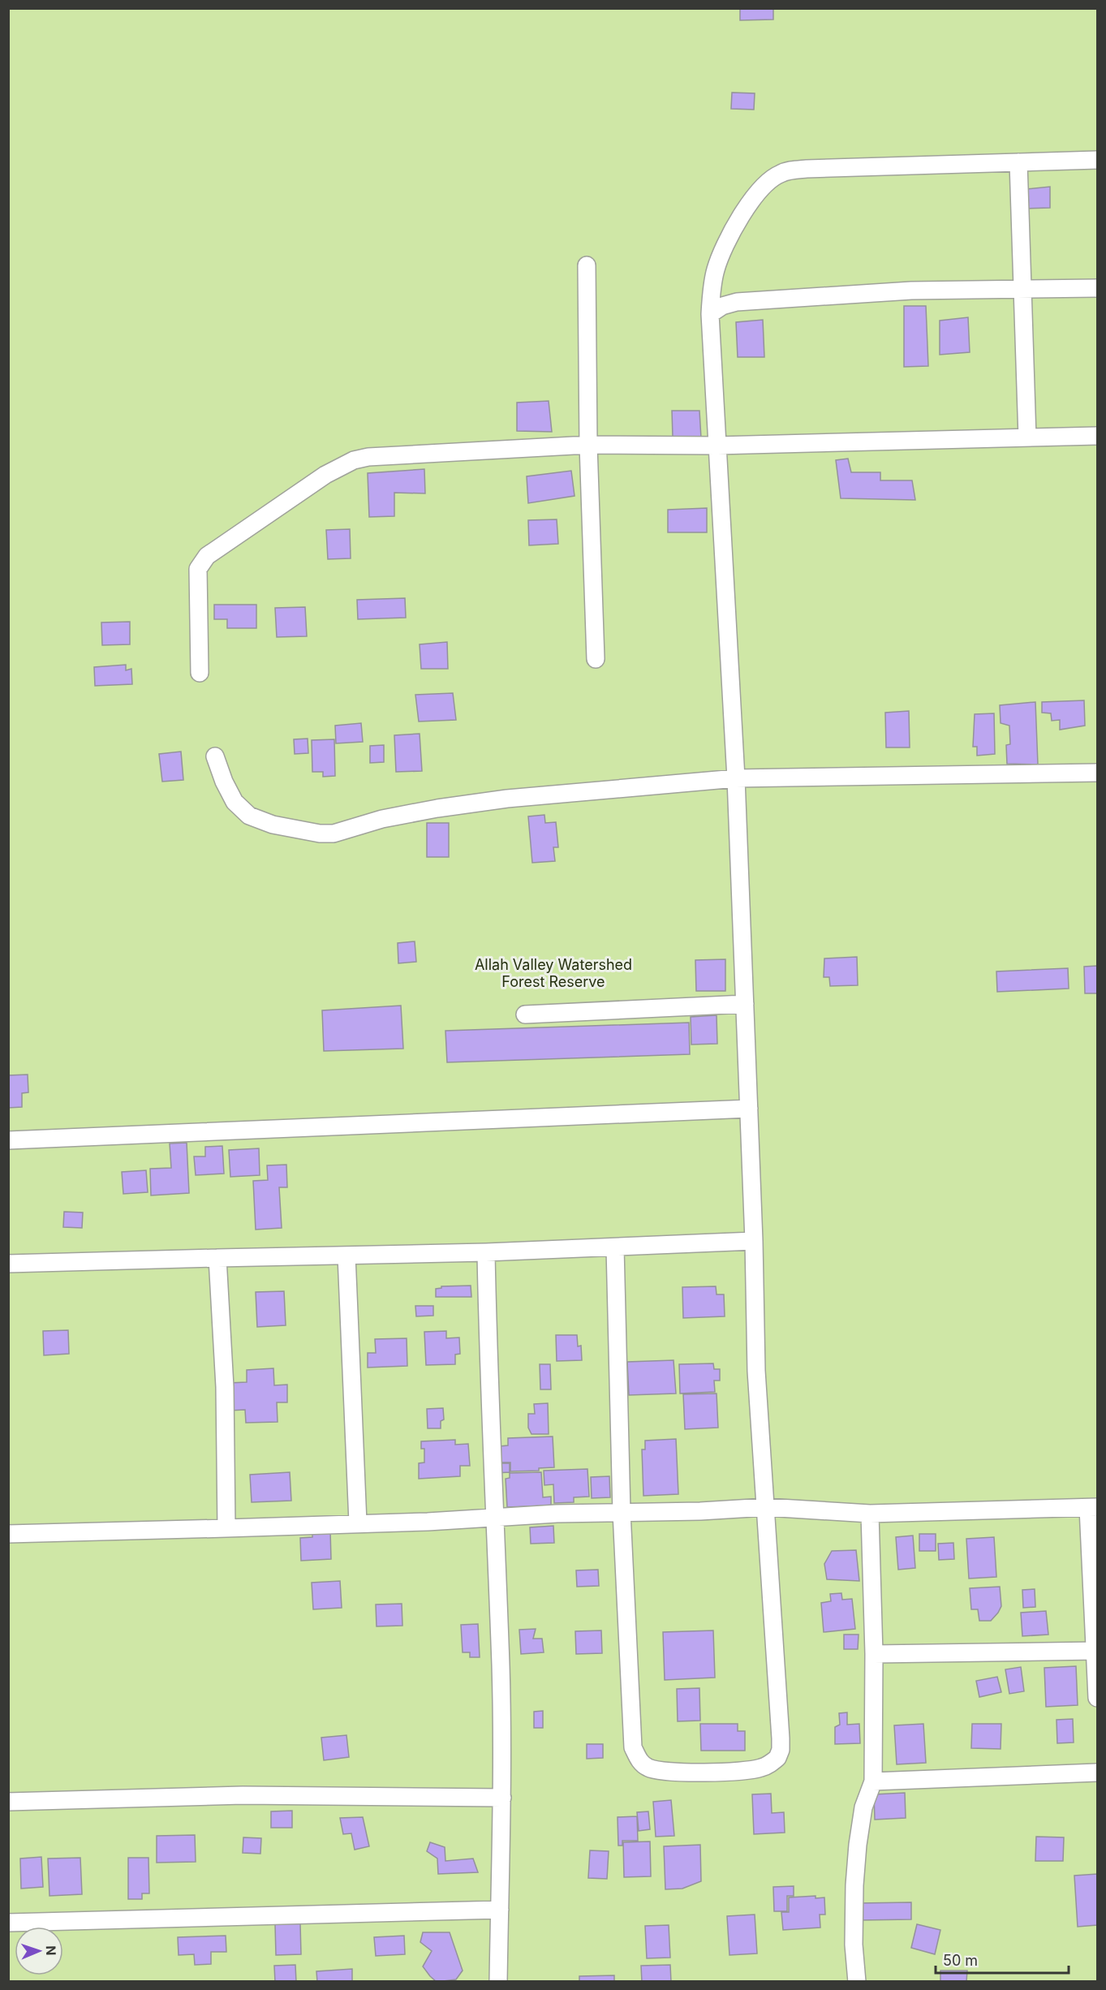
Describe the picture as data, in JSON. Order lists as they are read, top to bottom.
{
  "parks": ["Allah Valley Watershed Forest Reserve"],
  "scale_bar": "50 m",
  "north": "right"
}
